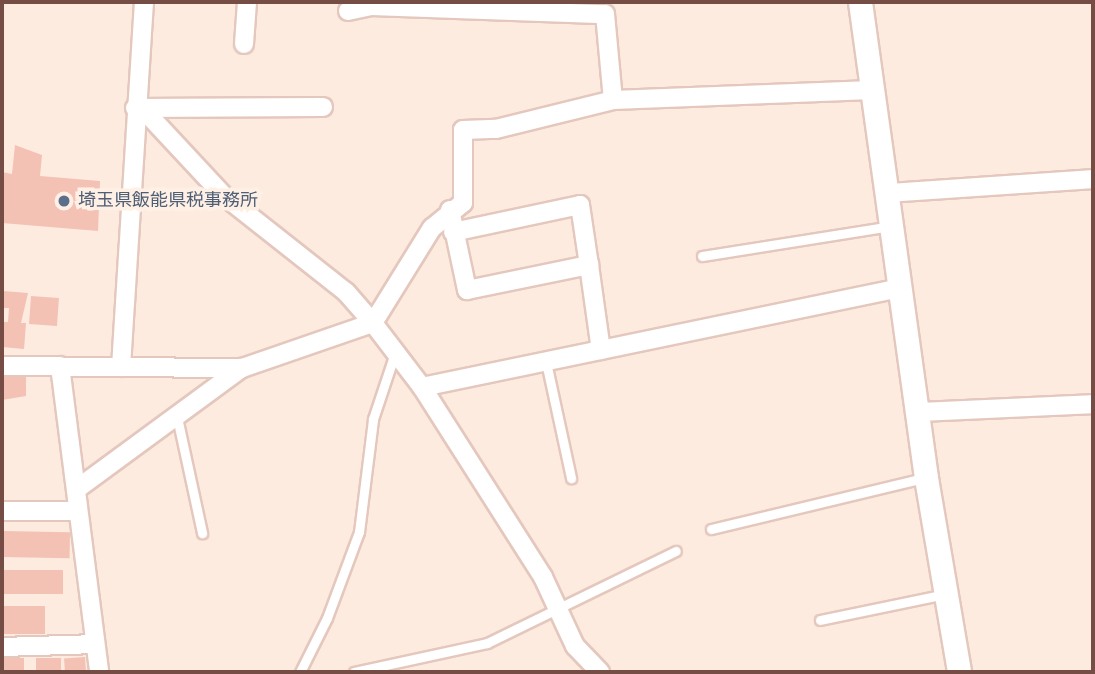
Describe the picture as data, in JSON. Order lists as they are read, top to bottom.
{
  "places": ["埼玉県飯能県税事務所"]
}
